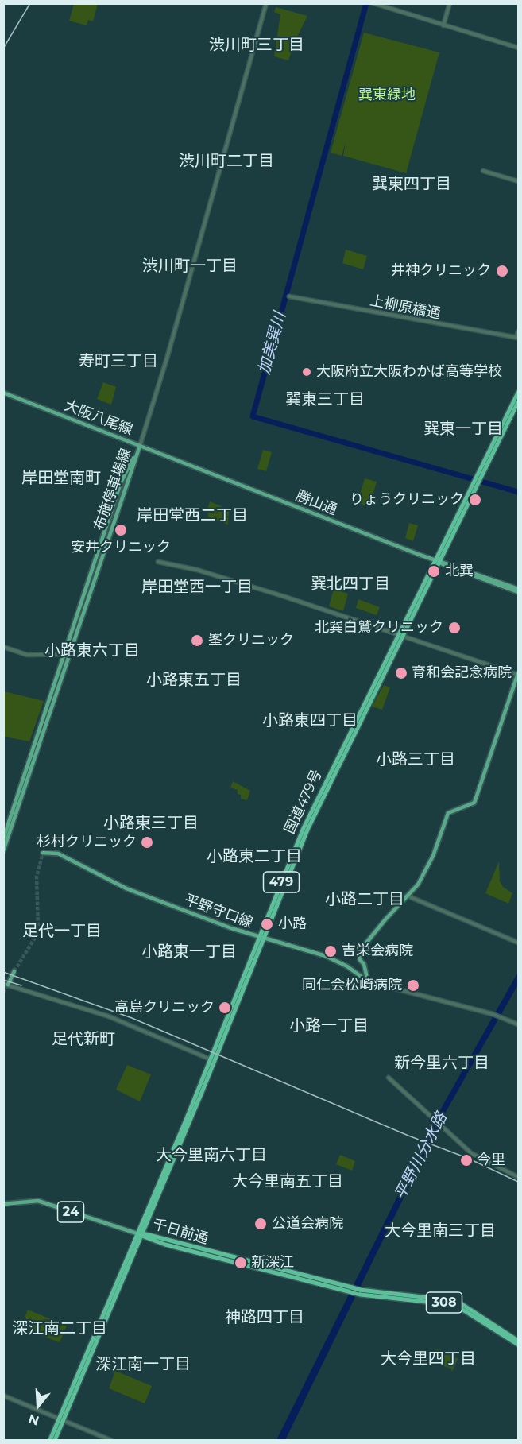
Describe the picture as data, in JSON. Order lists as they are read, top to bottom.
{
  "streets": {
    "highway": [
      "国道479号",
      "479",
      "千日前通",
      "308"
    ],
    "main road": [
      "大阪八尾線",
      "布施停車場線",
      "勝山通",
      "平野守口線",
      "24"
    ],
    "street": ["上柳原橋通"]
  },
  "crossings": [
    ["大阪八尾線", "布施停車場線"],
    ["大阪八尾線", "勝山通"],
    ["勝山通", "国道479号"],
    ["国道479号", "平野守口線"],
    ["国道479号", "24"],
    ["国道479号", "千日前通"],
    ["24", "千日前通"]
  ],
  "districts": [
    "渋川町三丁目",
    "渋川町二丁目",
    "巽東四丁目",
    "渋川町一丁目",
    "寿町三丁目",
    "巽東三丁目",
    "巽東一丁目",
    "岸田堂南町",
    "岸田堂西二丁目",
    "巽北四丁目",
    "岸田堂西一丁目",
    "小路東六丁目",
    "小路東五丁目",
    "小路東四丁目",
    "小路三丁目",
    "小路東三丁目",
    "小路東二丁目",
    "小路二丁目",
    "足代一丁目",
    "小路東一丁目",
    "小路一丁目",
    "足代新町",
    "新今里六丁目",
    "大今里南六丁目",
    "大今里南五丁目",
    "大今里南三丁目",
    "神路四丁目",
    "深江南二丁目",
    "大今里四丁目",
    "深江南一丁目"
  ],
  "water": ["加美巽川", "平野川分水路"],
  "parks": ["巽東緑地"],
  "places": [
    "井神クリニック",
    "大阪府立大阪わかば高等学校",
    "りょうクリニック",
    "安井クリニック",
    "北巽",
    "北巽白鷲クリニック",
    "峯クリニック",
    "育和会記念病院",
    "杉村クリニック",
    "小路",
    "吉栄会病院",
    "同仁会松崎病院",
    "高島クリニック",
    "今里",
    "公道会病院",
    "新深江"
  ],
  "north": "bottom"
}
